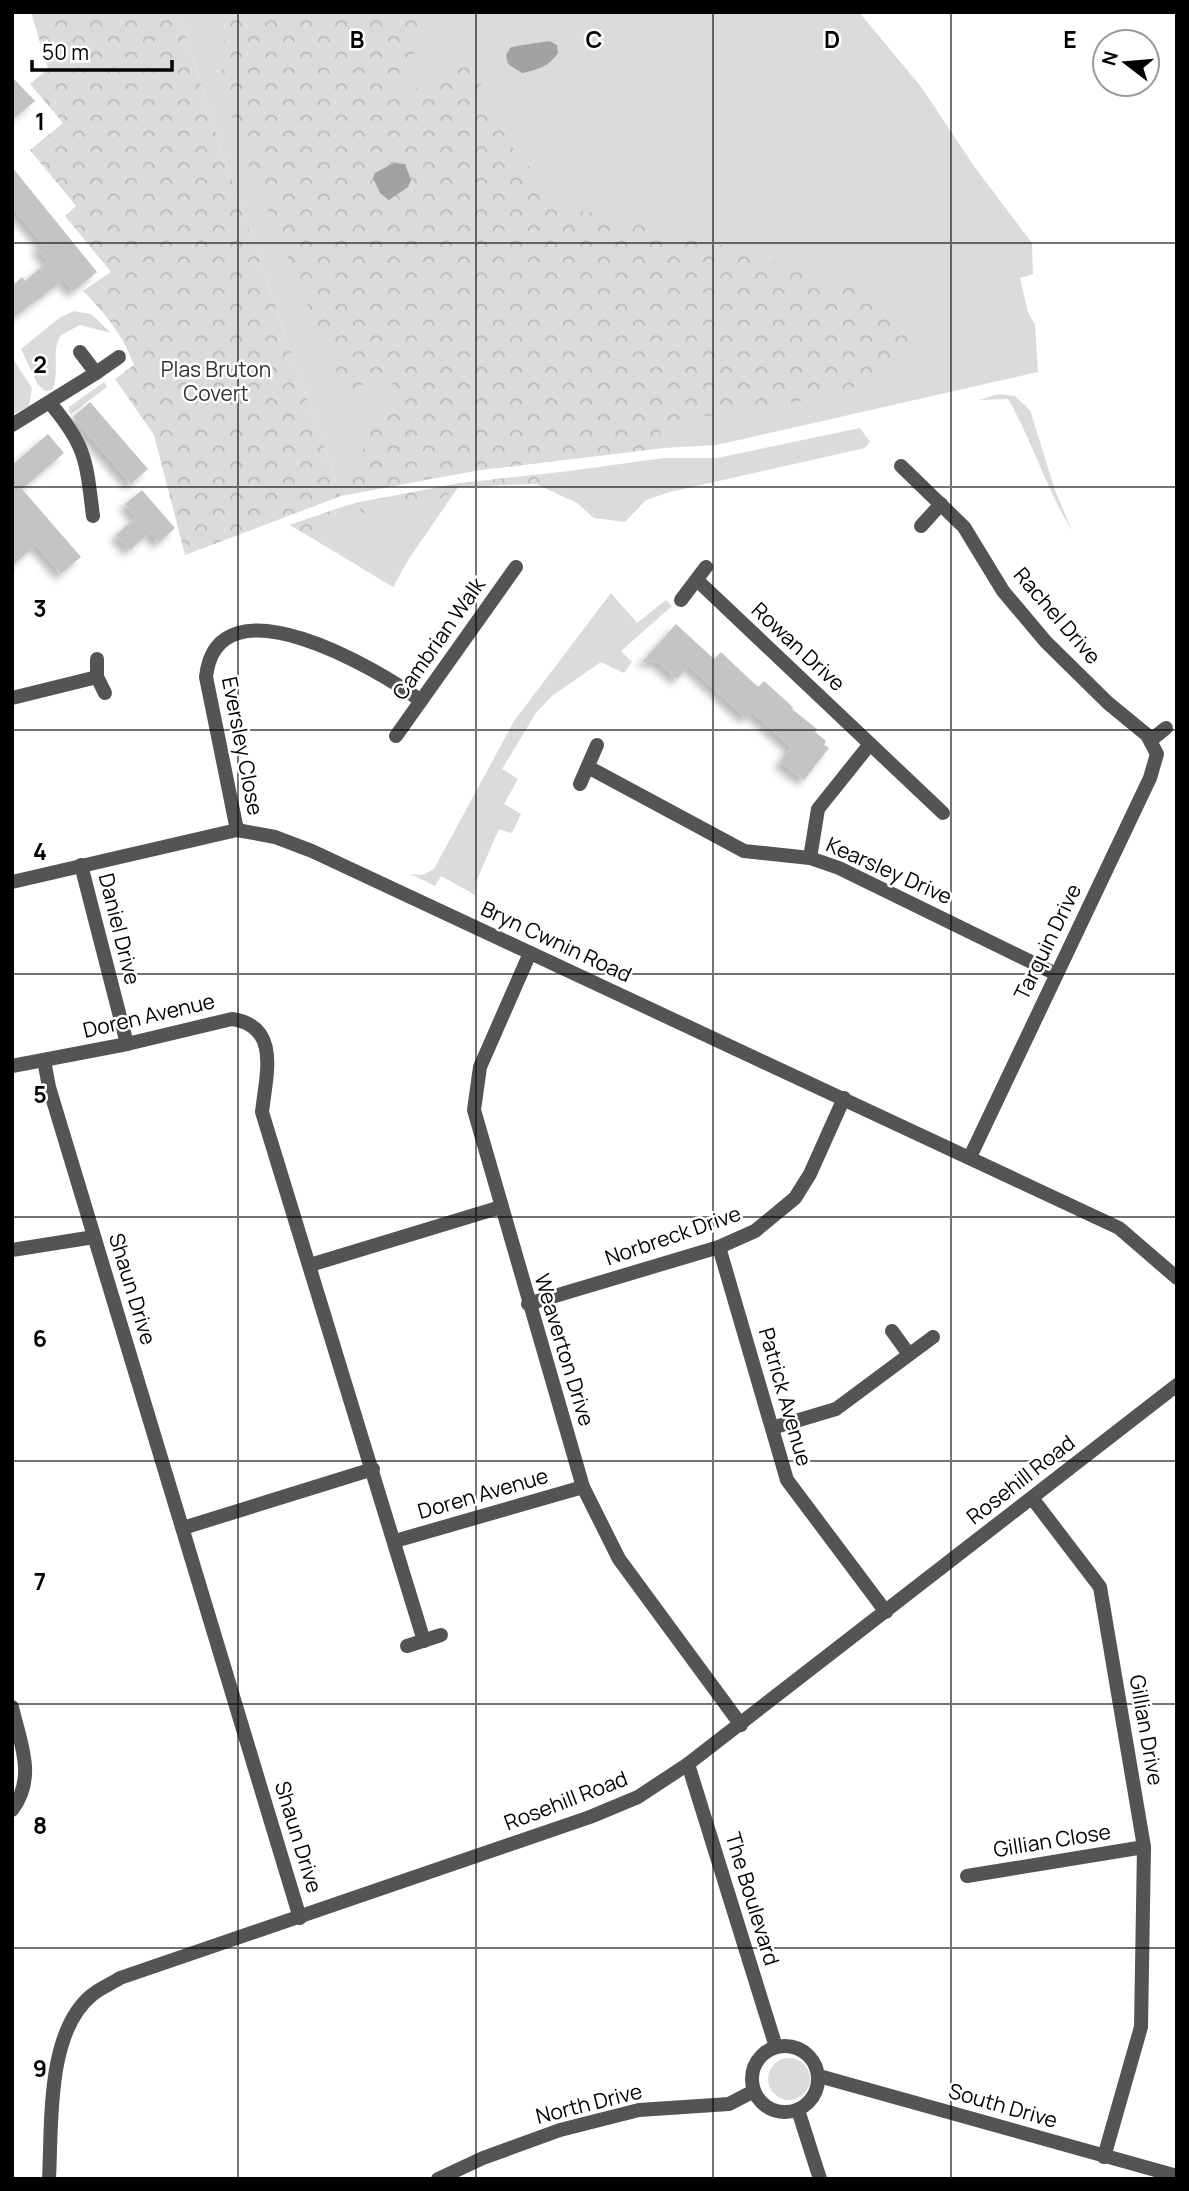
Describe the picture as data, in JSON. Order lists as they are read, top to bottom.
{
  "streets": {
    "street": [
      "Rachel Drive",
      "Cambrian Walk",
      "Rowan Drive",
      "Eversley Close",
      "Kearsley Drive",
      "Daniel Drive",
      "Bryn Cwnin Road",
      "Tarquin Drive",
      "Doren Avenue",
      "Norbreck Drive",
      "Shaun Drive",
      "Weaverton Drive",
      "Patrick Avenue",
      "Rosehill Road",
      "Gillian Drive",
      "Gillian Close",
      "The Boulevard",
      "North Drive",
      "South Drive"
    ]
  },
  "crossings": [
    ["Rachel Drive", "Tarquin Drive"],
    ["Cambrian Walk", "Eversley Close"],
    ["Eversley Close", "Bryn Cwnin Road"],
    ["Kearsley Drive", "Tarquin Drive"],
    ["Daniel Drive", "Bryn Cwnin Road"],
    ["Daniel Drive", "Doren Avenue"],
    ["Bryn Cwnin Road", "Tarquin Drive"],
    ["Bryn Cwnin Road", "Norbreck Drive"],
    ["Bryn Cwnin Road", "Weaverton Drive"],
    ["Doren Avenue", "Shaun Drive"],
    ["Doren Avenue", "Weaverton Drive"],
    ["Norbreck Drive", "Weaverton Drive"],
    ["Norbreck Drive", "Patrick Avenue"],
    ["Shaun Drive", "Rosehill Road"],
    ["Weaverton Drive", "Rosehill Road"],
    ["Patrick Avenue", "Rosehill Road"],
    ["Rosehill Road", "Gillian Drive"],
    ["Rosehill Road", "The Boulevard"],
    ["Gillian Drive", "Gillian Close"],
    ["Gillian Drive", "South Drive"],
    ["The Boulevard", "North Drive"],
    ["The Boulevard", "South Drive"],
    ["North Drive", "South Drive"]
  ],
  "parks": ["Plas Bruton Covert"],
  "scale_bar": "50 m",
  "north": "left",
  "grid": {
    "columns": [
      "B",
      "C",
      "D",
      "E"
    ],
    "rows": [
      "1",
      "2",
      "3",
      "4",
      "5",
      "6",
      "7",
      "8",
      "9"
    ]
  }
}
